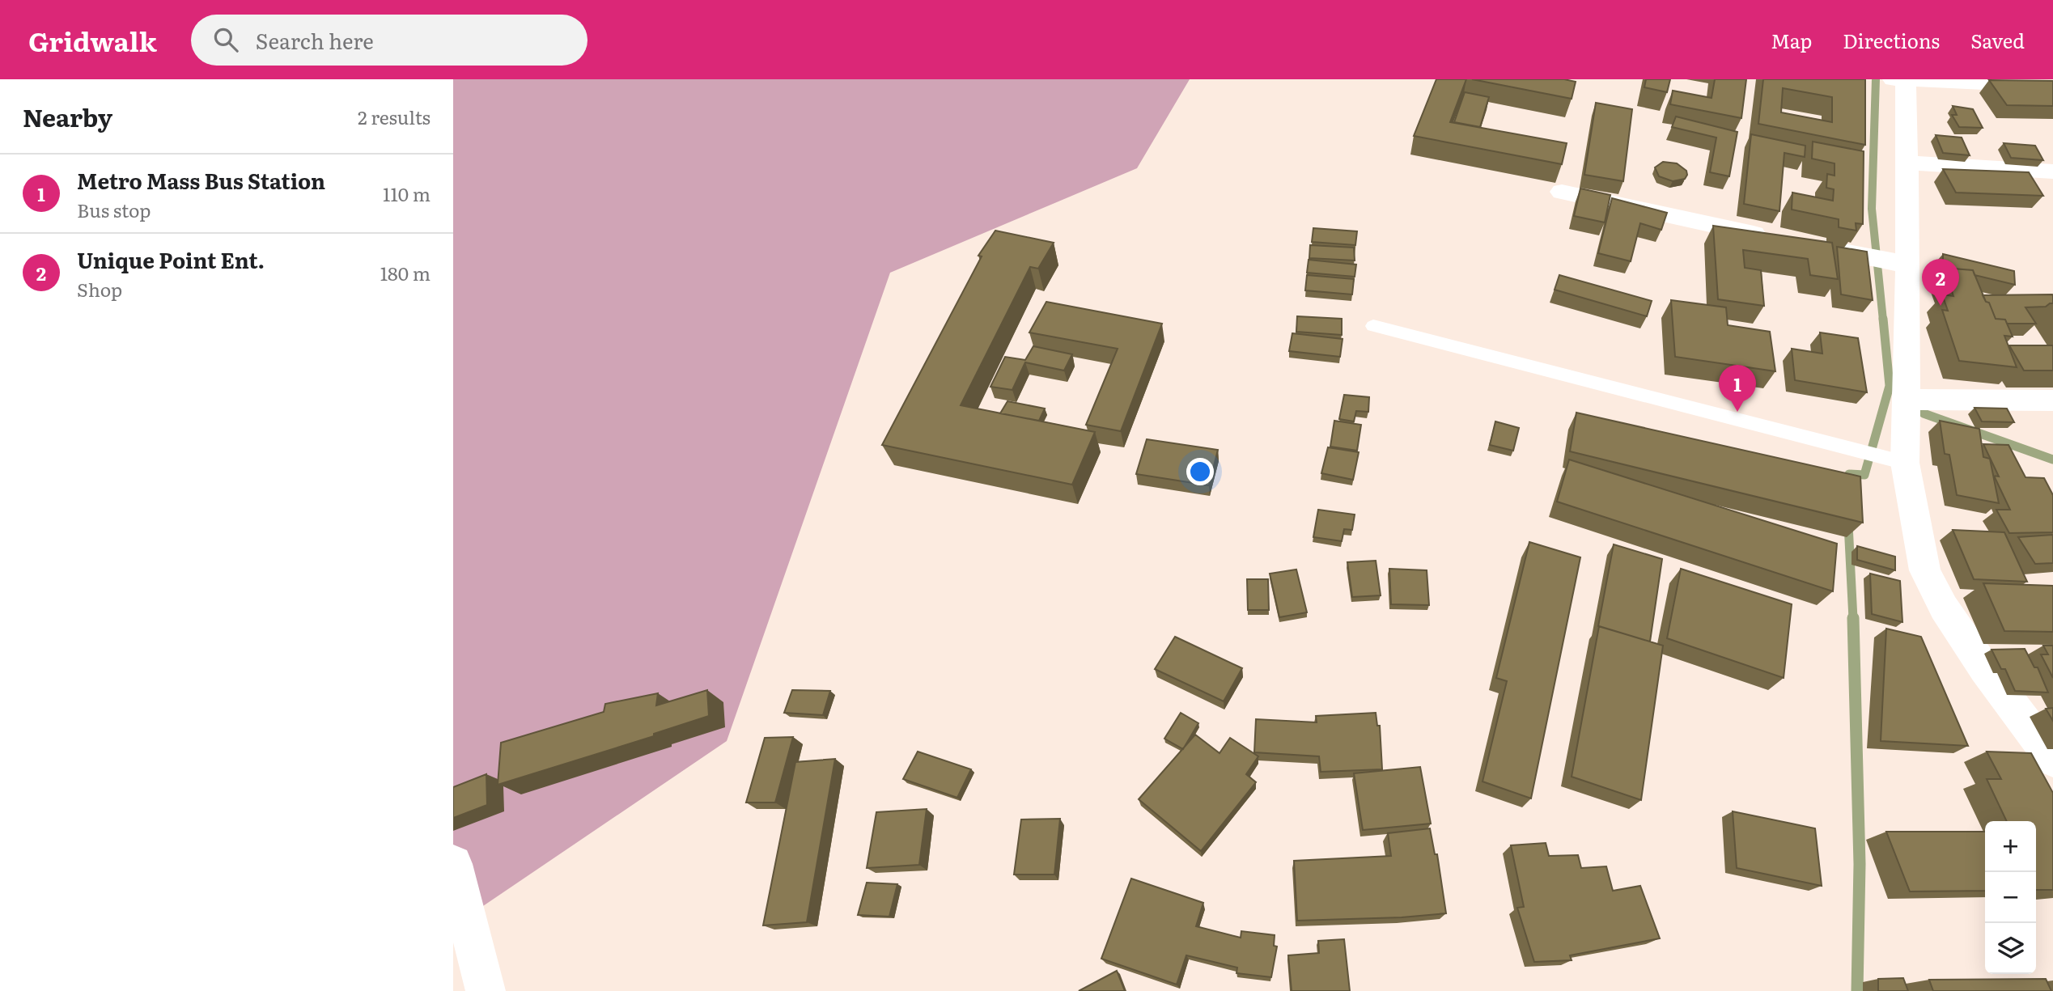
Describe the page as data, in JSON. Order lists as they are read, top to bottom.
{
  "page": {
    "header": "Gridwalk",
    "search": "Search here",
    "nav": ["Map", "Directions", "Saved"],
    "heading": ["Nearby", "2 results"],
    "list": [
      {
        "mark": "1",
        "name": "Metro Mass Bus Station",
        "note": "Bus stop",
        "value": "110 m"
      },
      {
        "mark": "2",
        "name": "Unique Point Ent.",
        "note": "Shop",
        "value": "180 m"
      }
    ],
    "pins": ["2", "1"],
    "map_buttons": ["+", "−"]
  }
}
